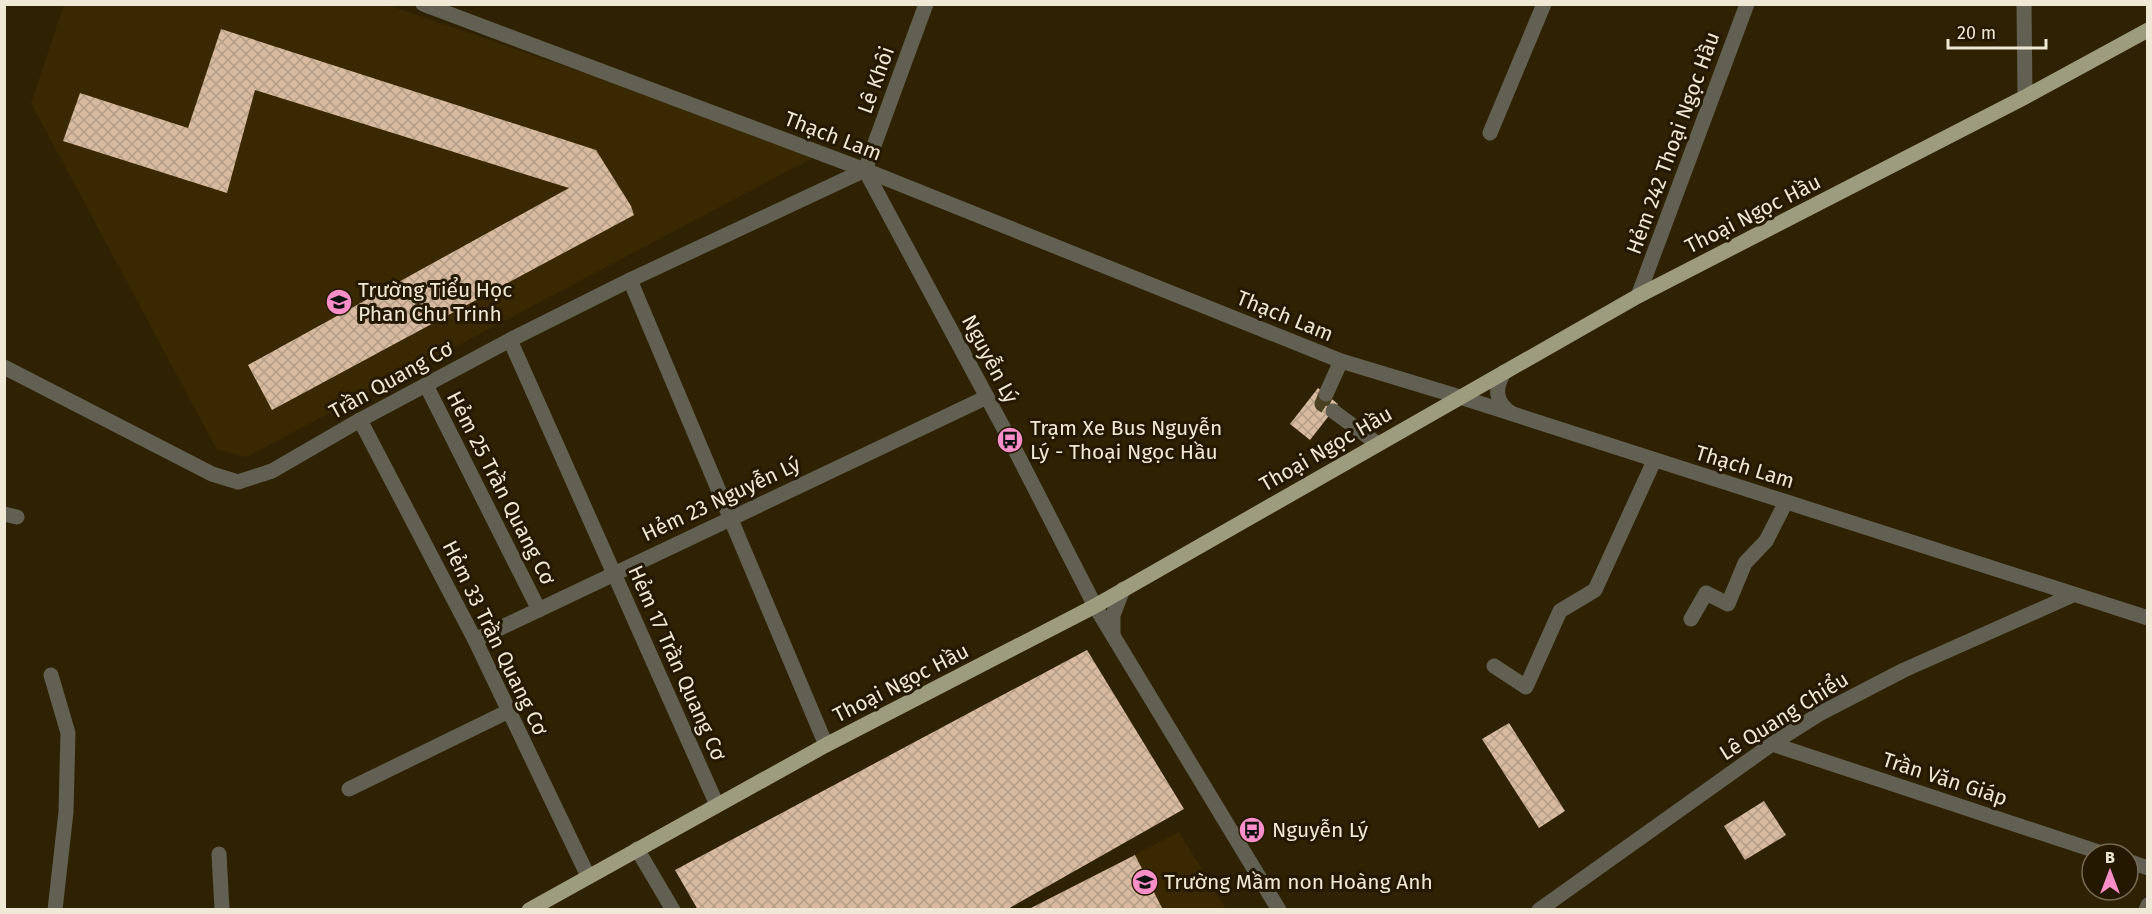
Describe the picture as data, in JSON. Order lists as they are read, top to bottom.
{
  "streets": {
    "main road": ["Thoại Ngọc Hầu"],
    "street": [
      "Lê Khôi",
      "Thạch Lam",
      "Hẻm 242 Thoại Ngọc Hầu",
      "Nguyễn Lý",
      "Trần Quang Cơ",
      "Hẻm 25 Trần Quang Cơ",
      "Hẻm 23 Nguyễn Lý",
      "Hẻm 33 Trần Quang Cơ",
      "Hẻm 17 Trần Quang Cơ",
      "Lê Quang Chiểu",
      "Trần Văn Giáp"
    ]
  },
  "crossings": [
    ["Lê Khôi", "Thạch Lam"],
    ["Lê Khôi", "Nguyễn Lý"],
    ["Lê Khôi", "Trần Quang Cơ"],
    ["Thạch Lam", "Thoại Ngọc Hầu"],
    ["Thạch Lam", "Nguyễn Lý"],
    ["Thạch Lam", "Trần Quang Cơ"],
    ["Thạch Lam", "Lê Quang Chiểu"],
    ["Hẻm 242 Thoại Ngọc Hầu", "Thoại Ngọc Hầu"],
    ["Thoại Ngọc Hầu", "Nguyễn Lý"],
    ["Thoại Ngọc Hầu", "Hẻm 33 Trần Quang Cơ"],
    ["Thoại Ngọc Hầu", "Hẻm 17 Trần Quang Cơ"],
    ["Nguyễn Lý", "Trần Quang Cơ"],
    ["Nguyễn Lý", "Hẻm 23 Nguyễn Lý"],
    ["Trần Quang Cơ", "Hẻm 25 Trần Quang Cơ"],
    ["Trần Quang Cơ", "Hẻm 33 Trần Quang Cơ"],
    ["Trần Quang Cơ", "Hẻm 17 Trần Quang Cơ"],
    ["Hẻm 25 Trần Quang Cơ", "Hẻm 23 Nguyễn Lý"],
    ["Hẻm 23 Nguyễn Lý", "Hẻm 33 Trần Quang Cơ"],
    ["Hẻm 23 Nguyễn Lý", "Hẻm 17 Trần Quang Cơ"],
    ["Lê Quang Chiểu", "Trần Văn Giáp"]
  ],
  "places": {
    "school or university": ["Trường Tiểu Học Phan Chu Trinh", "Trường Mầm non Hoàng Anh"],
    "bus stop": ["Trạm Xe Bus Nguyễn Lý - Thoại Ngọc Hầu", "Nguyễn Lý"]
  },
  "scale_bar": "20 m",
  "north": "top"
}
